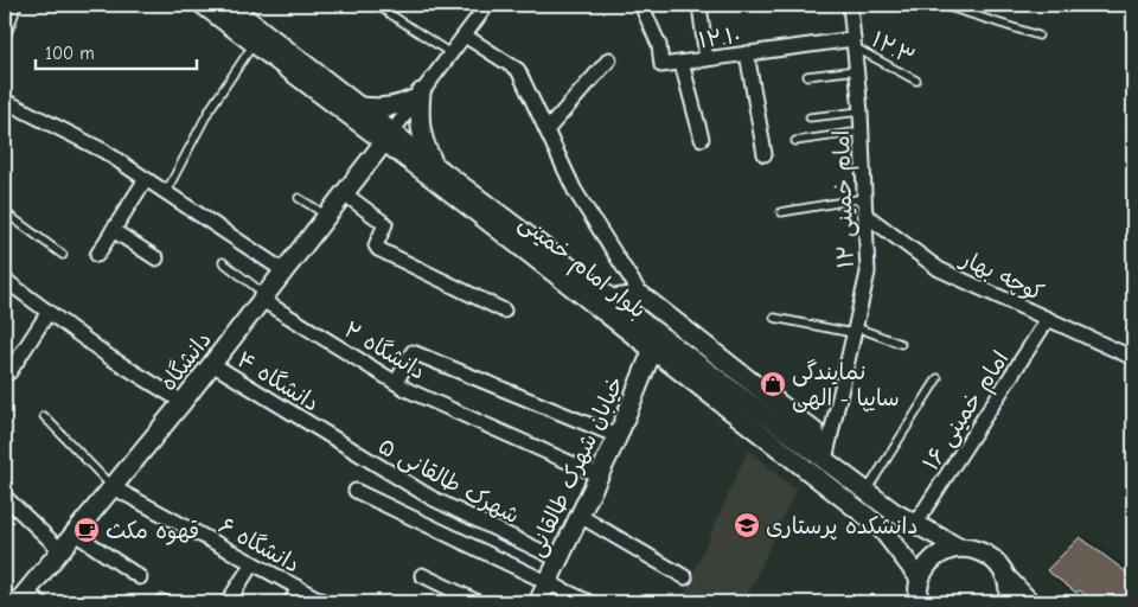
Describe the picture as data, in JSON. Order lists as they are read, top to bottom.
{
  "streets": {
    "main road": ["بلوار امام خمینی", "دانشگاه", "خیابان شهرک طالقانی"],
    "street": [
      "۱۲.۱۰",
      "امام خمینی ۱۲",
      "کوچه بهار",
      "دانشگاه ۲",
      "دانشگاه ۴",
      "امام خمینی ۱۶",
      "شهرک طالقانی ۵",
      "دانشگاه ۶"
    ],
    "lane": ["۱۲.۳"]
  },
  "crossings": [
    ["۱۲.۱۰", "۱۲.۳"],
    ["۱۲.۱۰", "امام خمینی ۱۲"],
    ["۱۲.۳", "امام خمینی ۱۲"],
    ["امام خمینی ۱۲", "بلوار امام خمینی"],
    ["امام خمینی ۱۲", "کوچه بهار"],
    ["بلوار امام خمینی", "دانشگاه"],
    ["بلوار امام خمینی", "امام خمینی ۱۶"],
    ["بلوار امام خمینی", "خیابان شهرک طالقانی"],
    ["کوچه بهار", "امام خمینی ۱۶"],
    ["دانشگاه ۲", "دانشگاه"],
    ["دانشگاه ۲", "خیابان شهرک طالقانی"],
    ["دانشگاه", "دانشگاه ۴"],
    ["دانشگاه", "دانشگاه ۶"],
    ["دانشگاه ۴", "شهرک طالقانی ۵"],
    ["خیابان شهرک طالقانی", "شهرک طالقانی ۵"]
  ],
  "places": {
    "shop": ["نمایندگی سایپا - الهی"],
    "school or university": ["دانشکده پرستاری"],
    "cafe": ["قهوه مکث"]
  },
  "scale_bar": "100 m"
}
